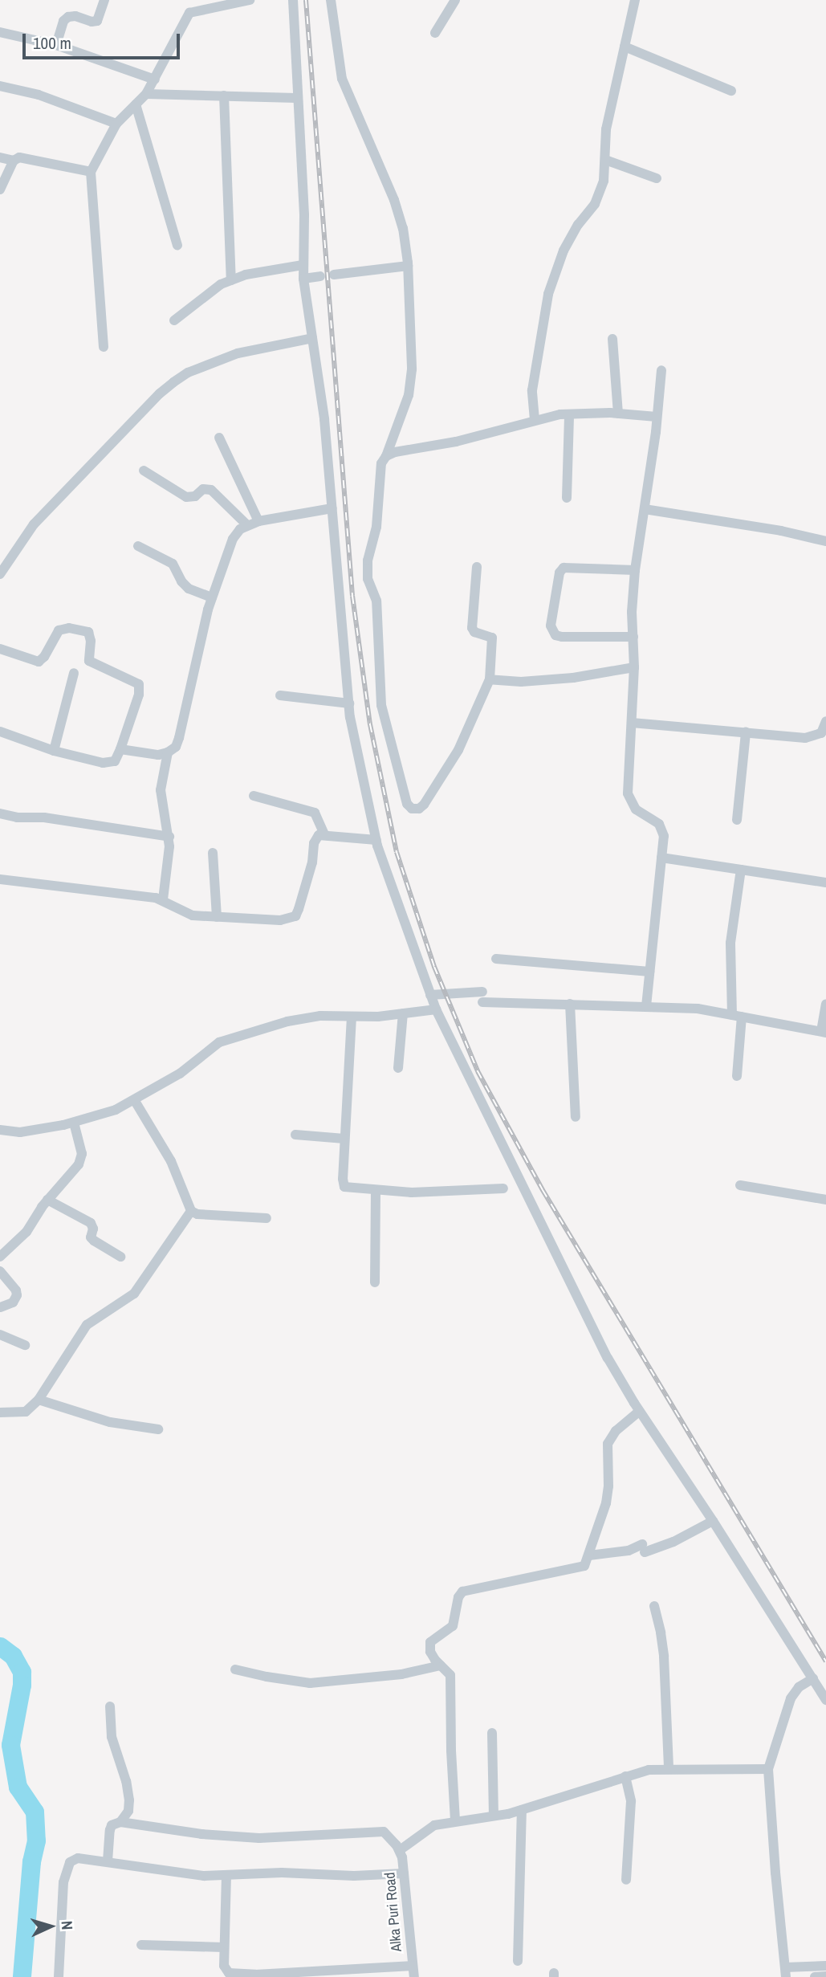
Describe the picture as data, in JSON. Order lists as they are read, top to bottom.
{
  "streets": {
    "street": ["Alka Puri Road"]
  },
  "scale_bar": "100 m",
  "north": "right"
}
